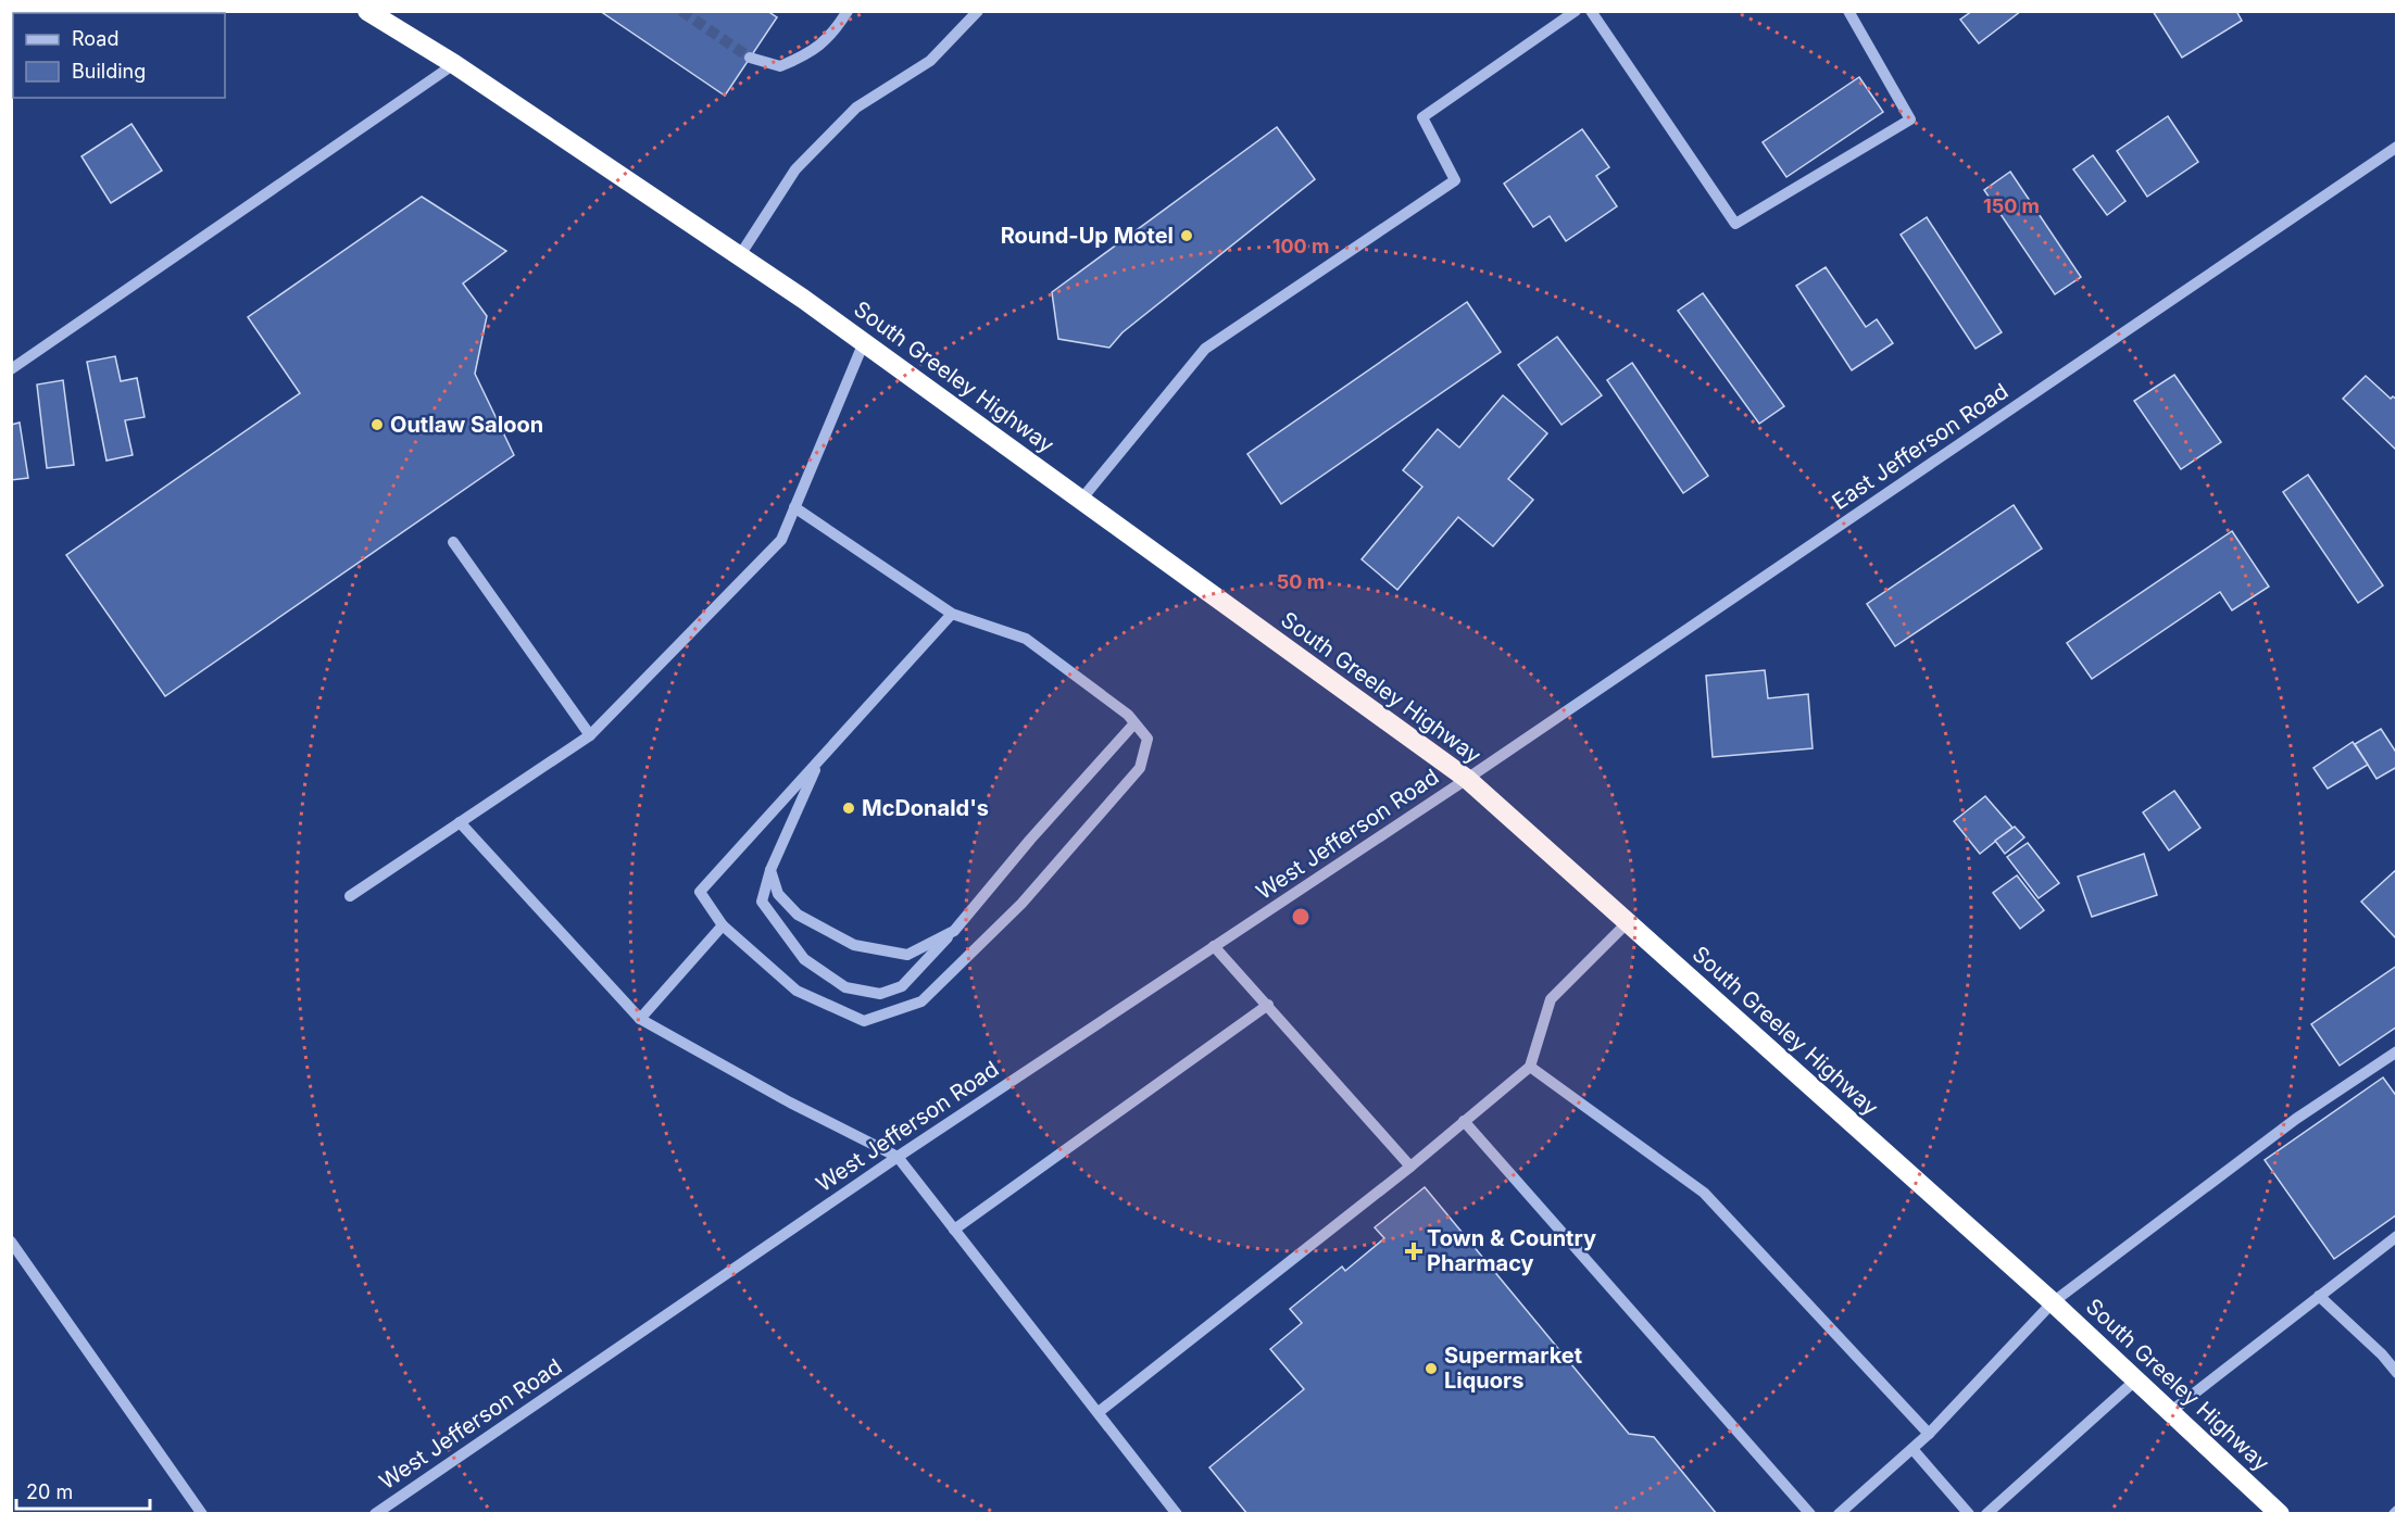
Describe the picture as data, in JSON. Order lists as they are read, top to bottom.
{
  "streets": {
    "highway": ["South Greeley Highway"],
    "street": ["East Jefferson Road", "West Jefferson Road"]
  },
  "crossings": [
    ["South Greeley Highway", "East Jefferson Road"],
    ["South Greeley Highway", "West Jefferson Road"],
    ["East Jefferson Road", "West Jefferson Road"]
  ],
  "places": {
    "other": [
      "Round-Up Motel",
      "Outlaw Saloon",
      "McDonald's",
      "Supermarket Liquors"
    ],
    "health": ["Town & Country Pharmacy"]
  },
  "legend": ["Road", "Building"],
  "scale_bar": "20 m",
  "rings": ["150 m", "100 m", "50 m"]
}
